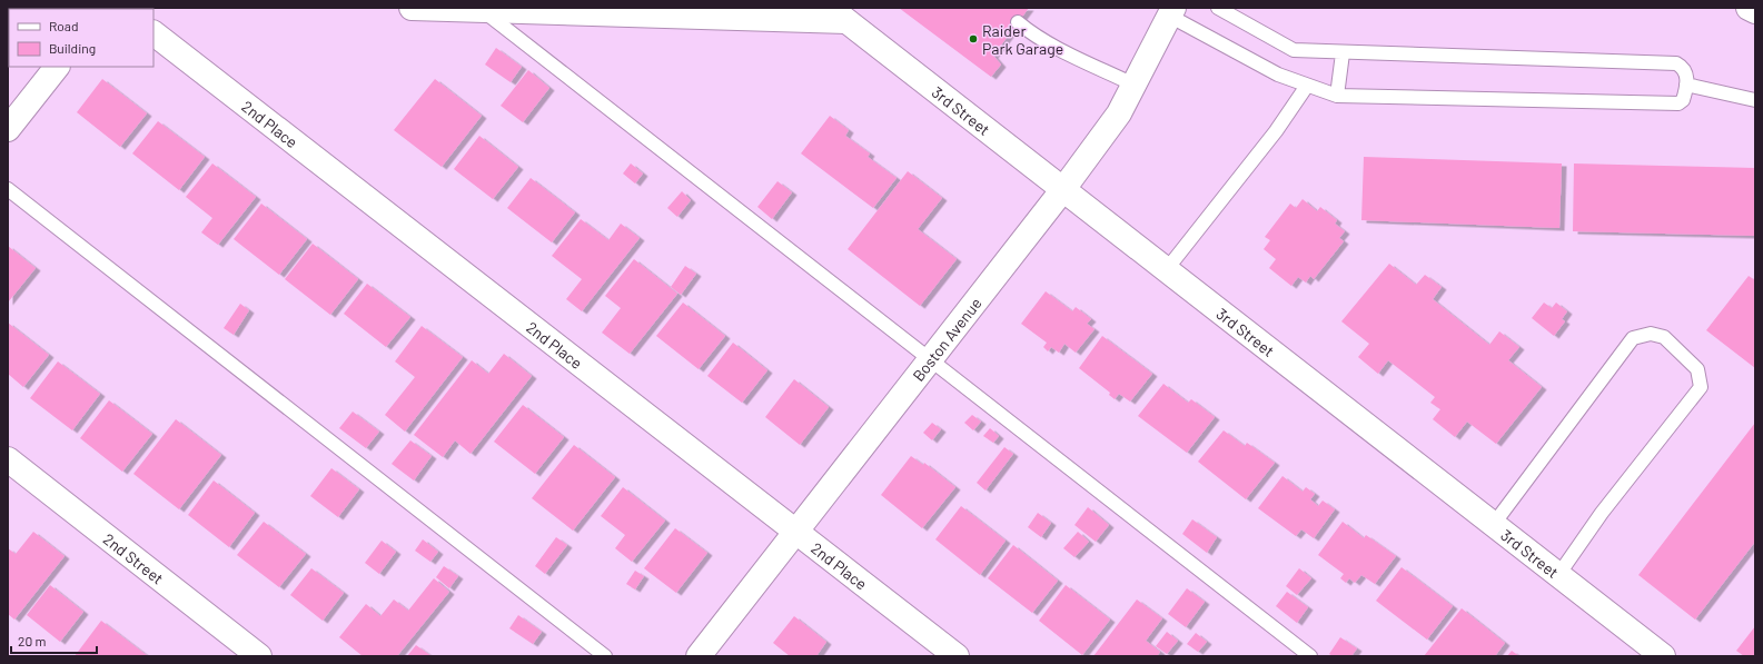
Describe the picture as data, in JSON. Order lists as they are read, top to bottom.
{
  "streets": {
    "street": [
      "3rd Street",
      "2nd Place",
      "Boston Avenue",
      "2nd Street"
    ]
  },
  "crossings": [
    ["3rd Street", "Boston Avenue"],
    ["2nd Place", "Boston Avenue"]
  ],
  "places": ["Raider Park Garage"],
  "legend": ["Road", "Building"],
  "scale_bar": "20 m"
}
